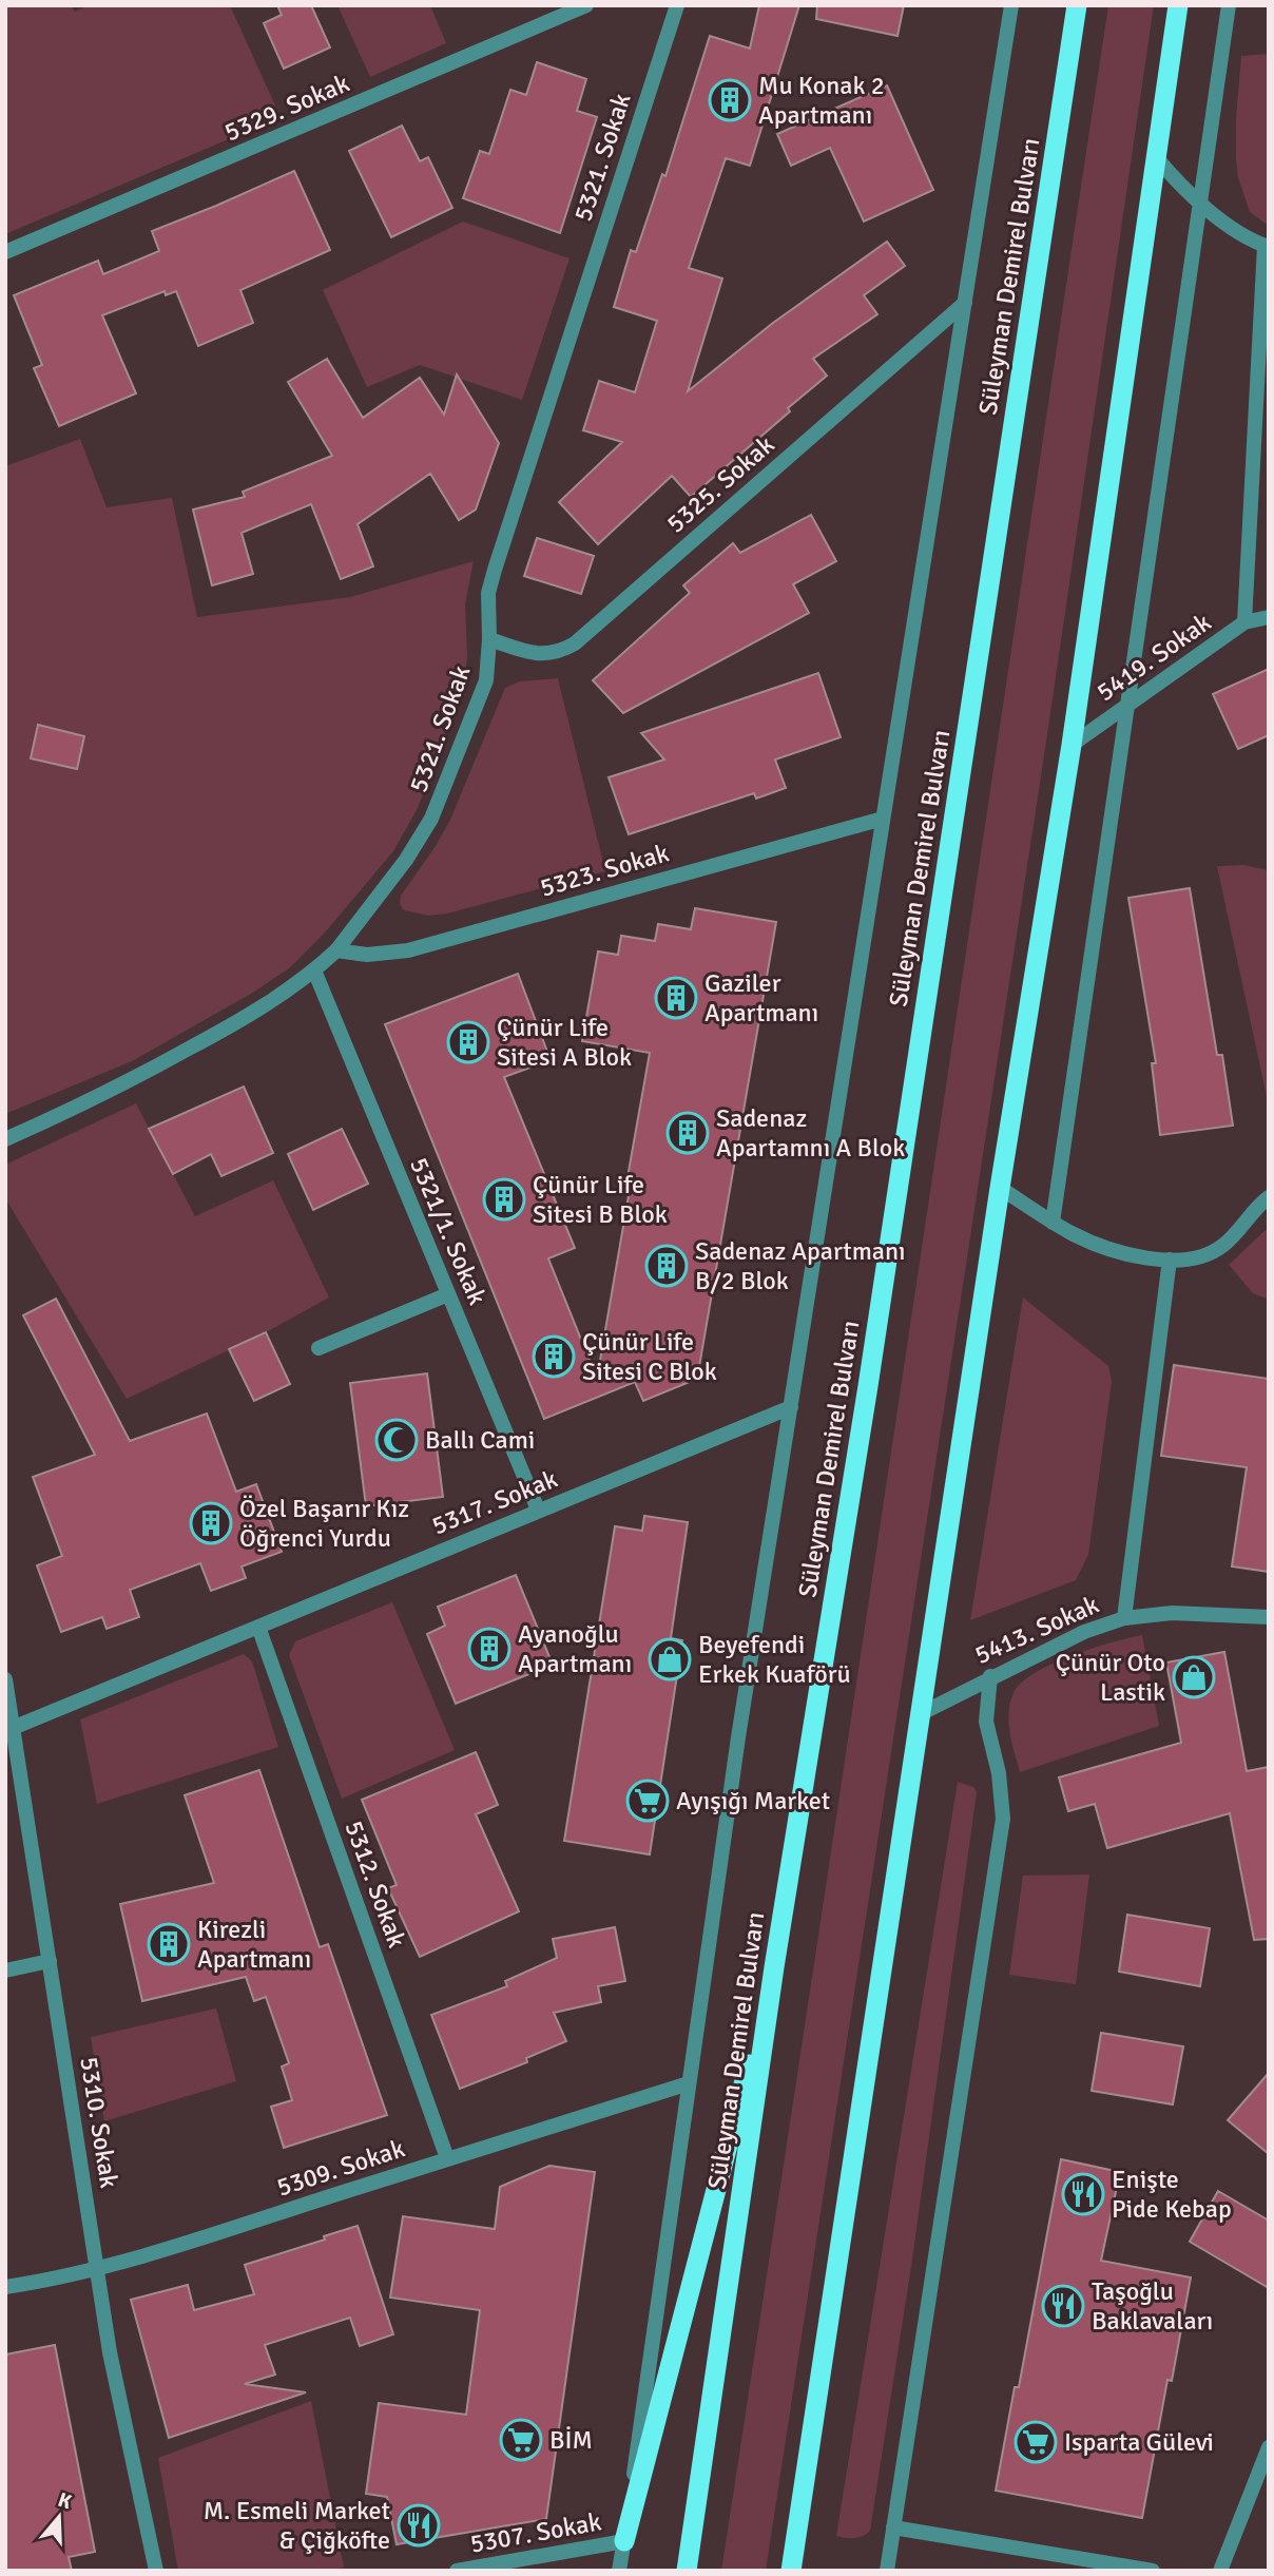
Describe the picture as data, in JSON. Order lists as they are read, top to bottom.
{
  "streets": {
    "highway": ["Süleyman Demirel Bulvarı"],
    "street": [
      "5329. Sokak",
      "5321. Sokak",
      "5325. Sokak",
      "5419. Sokak",
      "5323. Sokak",
      "5321/1. Sokak",
      "5317. Sokak",
      "5413. Sokak",
      "5312. Sokak",
      "5310. Sokak",
      "5309. Sokak",
      "5307. Sokak"
    ]
  },
  "crossings": [
    ["5321. Sokak", "5325. Sokak"],
    ["5321. Sokak", "5323. Sokak"],
    ["5321. Sokak", "5321/1. Sokak"],
    ["5321/1. Sokak", "5317. Sokak"],
    ["5317. Sokak", "5312. Sokak"],
    ["5317. Sokak", "5310. Sokak"],
    ["5312. Sokak", "5309. Sokak"],
    ["5310. Sokak", "5309. Sokak"]
  ],
  "places": {
    "building": [
      "Mu Konak 2 Apartmanı",
      "Gaziler Apartmanı",
      "Çünür Life Sitesi A Blok",
      "Sadenaz Apartamnı A Blok",
      "Çünür Life Sitesi B Blok",
      "Sadenaz Apartmanı B/2 Blok",
      "Çünür Life Sitesi C Blok",
      "Özel Başarır Kız Öğrenci Yurdu",
      "Ayanoğlu Apartmanı",
      "Kirezli Apartmanı"
    ],
    "mosque": ["Ballı Cami"],
    "shop": ["Beyefendi Erkek Kuaförü", "Çünür Oto Lastik"],
    "supermarket": ["Ayışığı Market", "BİM", "Isparta Gülevi"],
    "restaurant": ["Enişte Pide Kebap", "Taşoğlu Baklavaları", "M. Esmeli Market & Çiğköfte"]
  },
  "north": "top"
}
